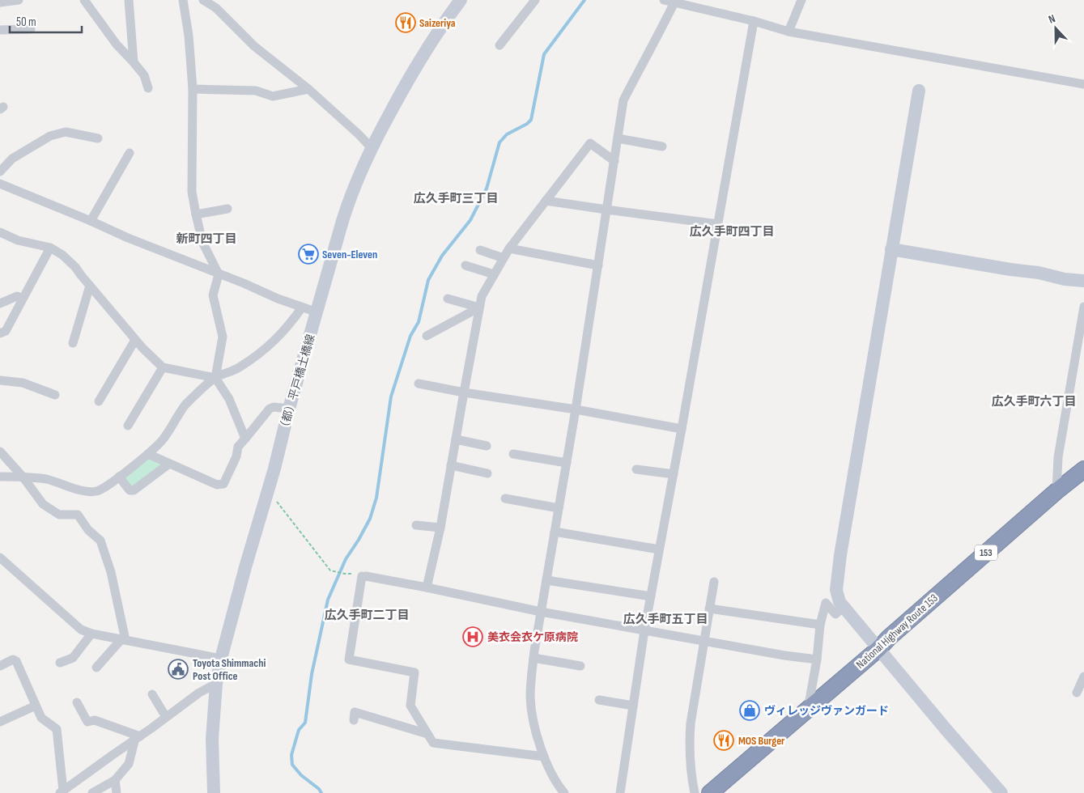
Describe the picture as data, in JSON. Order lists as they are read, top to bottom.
{
  "streets": {
    "highway": ["153", "National Highway Route 153"],
    "street": ["（都）平戸橋土橋線"]
  },
  "districts": [
    "広久手町三丁目",
    "広久手町四丁目",
    "新町四丁目",
    "広久手町六丁目",
    "広久手町二丁目",
    "広久手町五丁目"
  ],
  "places": {
    "restaurant": ["Saizeriya", "MOS Burger"],
    "supermarket": ["Seven-Eleven"],
    "hospital": ["美衣会衣ケ原病院"],
    "public building": ["Toyota Shimmachi Post Office"],
    "shop": ["ヴィレッジヴァンガード"]
  },
  "scale_bar": "50 m",
  "north": "top"
}
